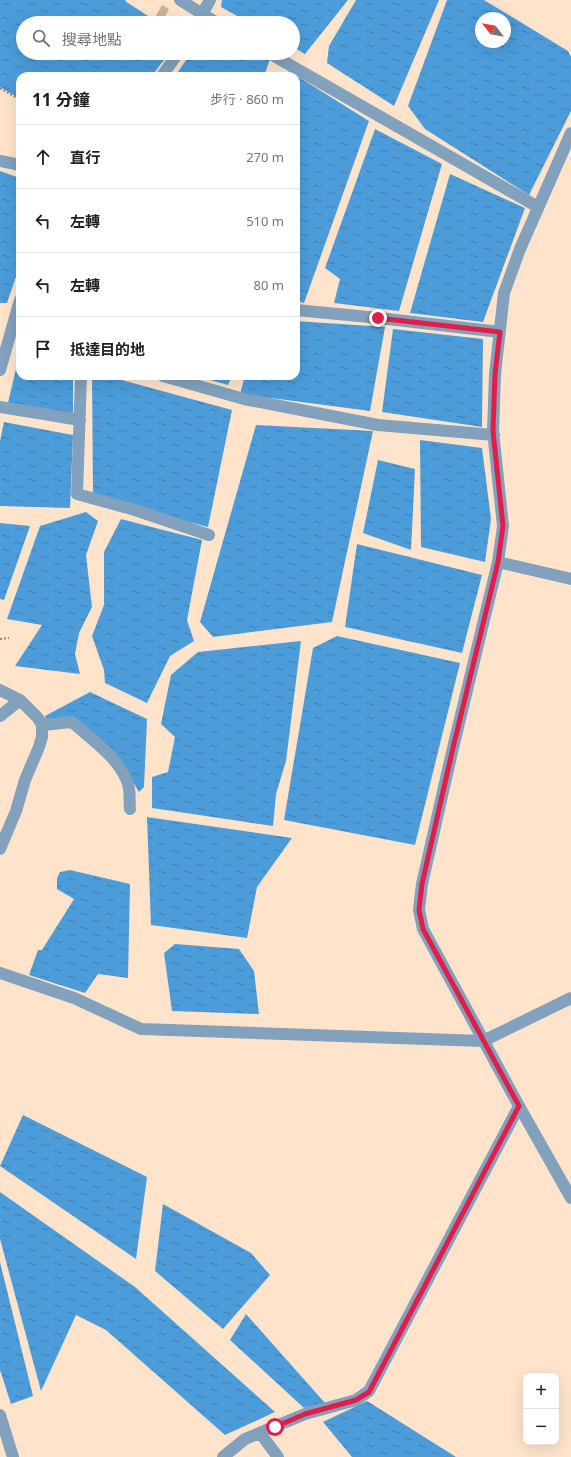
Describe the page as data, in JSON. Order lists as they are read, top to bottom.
{
  "north": "top left",
  "page": {
    "search": "搜尋地點",
    "heading": ["11 分鐘", "步行 · 860 m"],
    "list": [
      ["直行", "270 m"],
      ["左轉", "510 m"],
      ["左轉", "80 m"],
      "抵達目的地"
    ],
    "map_buttons": ["+", "−"]
  }
}
